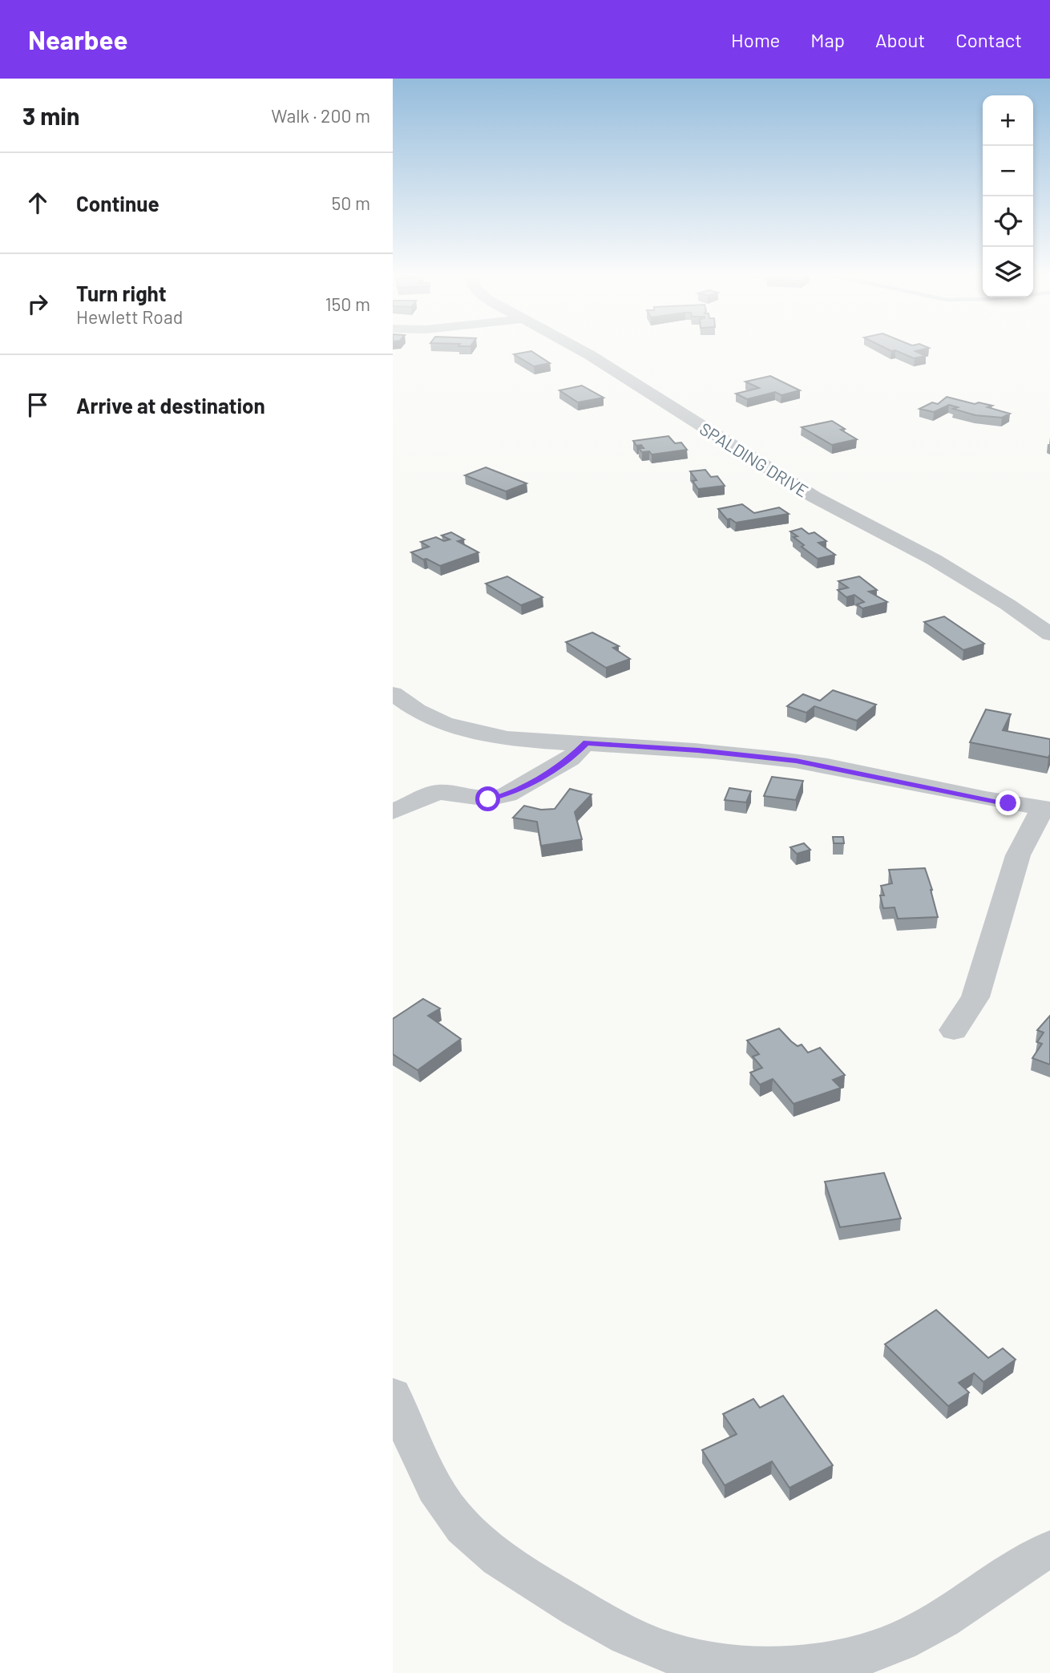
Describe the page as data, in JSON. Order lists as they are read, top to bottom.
{
  "streets": {
    "street": ["SPALDING DRIVE"]
  },
  "page": {
    "header": "Nearbee",
    "nav": [
      "Home",
      "Map",
      "About",
      "Contact"
    ],
    "heading": ["3 min", "Walk · 200 m"],
    "map_buttons": ["+", "−"],
    "list": [
      ["Continue", "50 m"],
      ["Turn right", "Hewlett Road", "150 m"],
      "Arrive at destination"
    ]
  }
}
